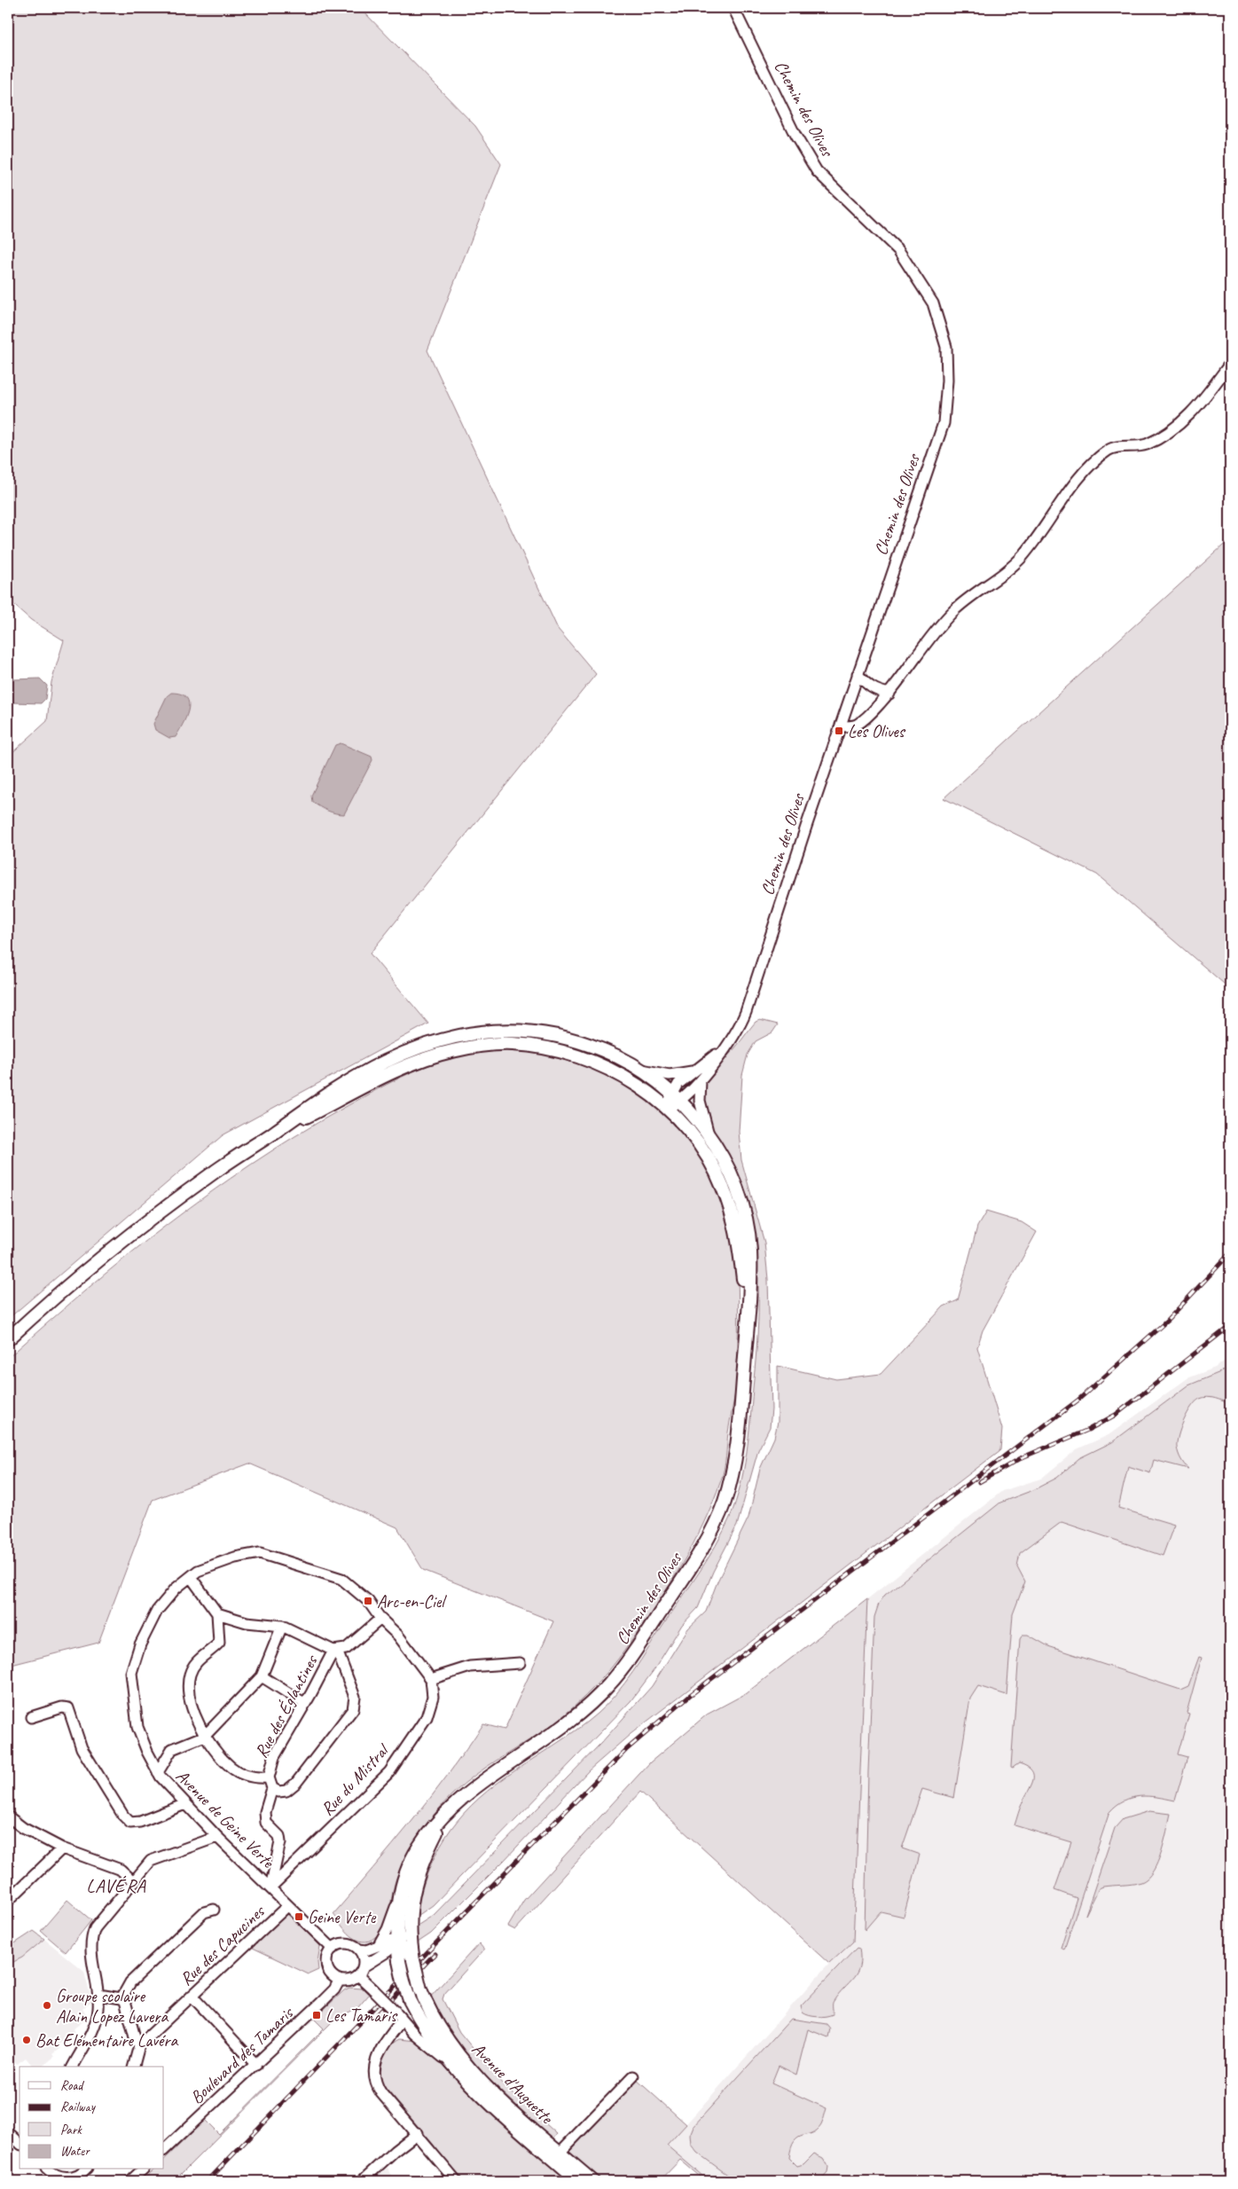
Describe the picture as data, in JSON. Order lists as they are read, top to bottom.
{
  "streets": {
    "main road": ["Chemin des Olives", "Avenue d'Auguette"],
    "street": [
      "Rue des Églantines",
      "Rue du Mistral",
      "Avenue de Geine Verte",
      "Rue des Capucines",
      "Boulevard des Tamaris"
    ]
  },
  "crossings": [
    ["Chemin des Olives", "Avenue de Geine Verte"],
    ["Chemin des Olives", "Boulevard des Tamaris"],
    ["Chemin des Olives", "Avenue d'Auguette"],
    ["Rue du Mistral", "Avenue de Geine Verte"],
    ["Avenue de Geine Verte", "Rue des Capucines"],
    ["Avenue de Geine Verte", "Boulevard des Tamaris"]
  ],
  "districts": ["LAVÉRA"],
  "places": {
    "transit": [
      "Les Olives",
      "Arc-en-Ciel",
      "Geine Verte",
      "Les Tamaris"
    ],
    "other": ["Groupe scolaire Alain Lopez Lavera", "Bat Elémentaire Lavéra"]
  },
  "legend": [
    "Road",
    "Railway",
    "Park",
    "Water"
  ]
}
